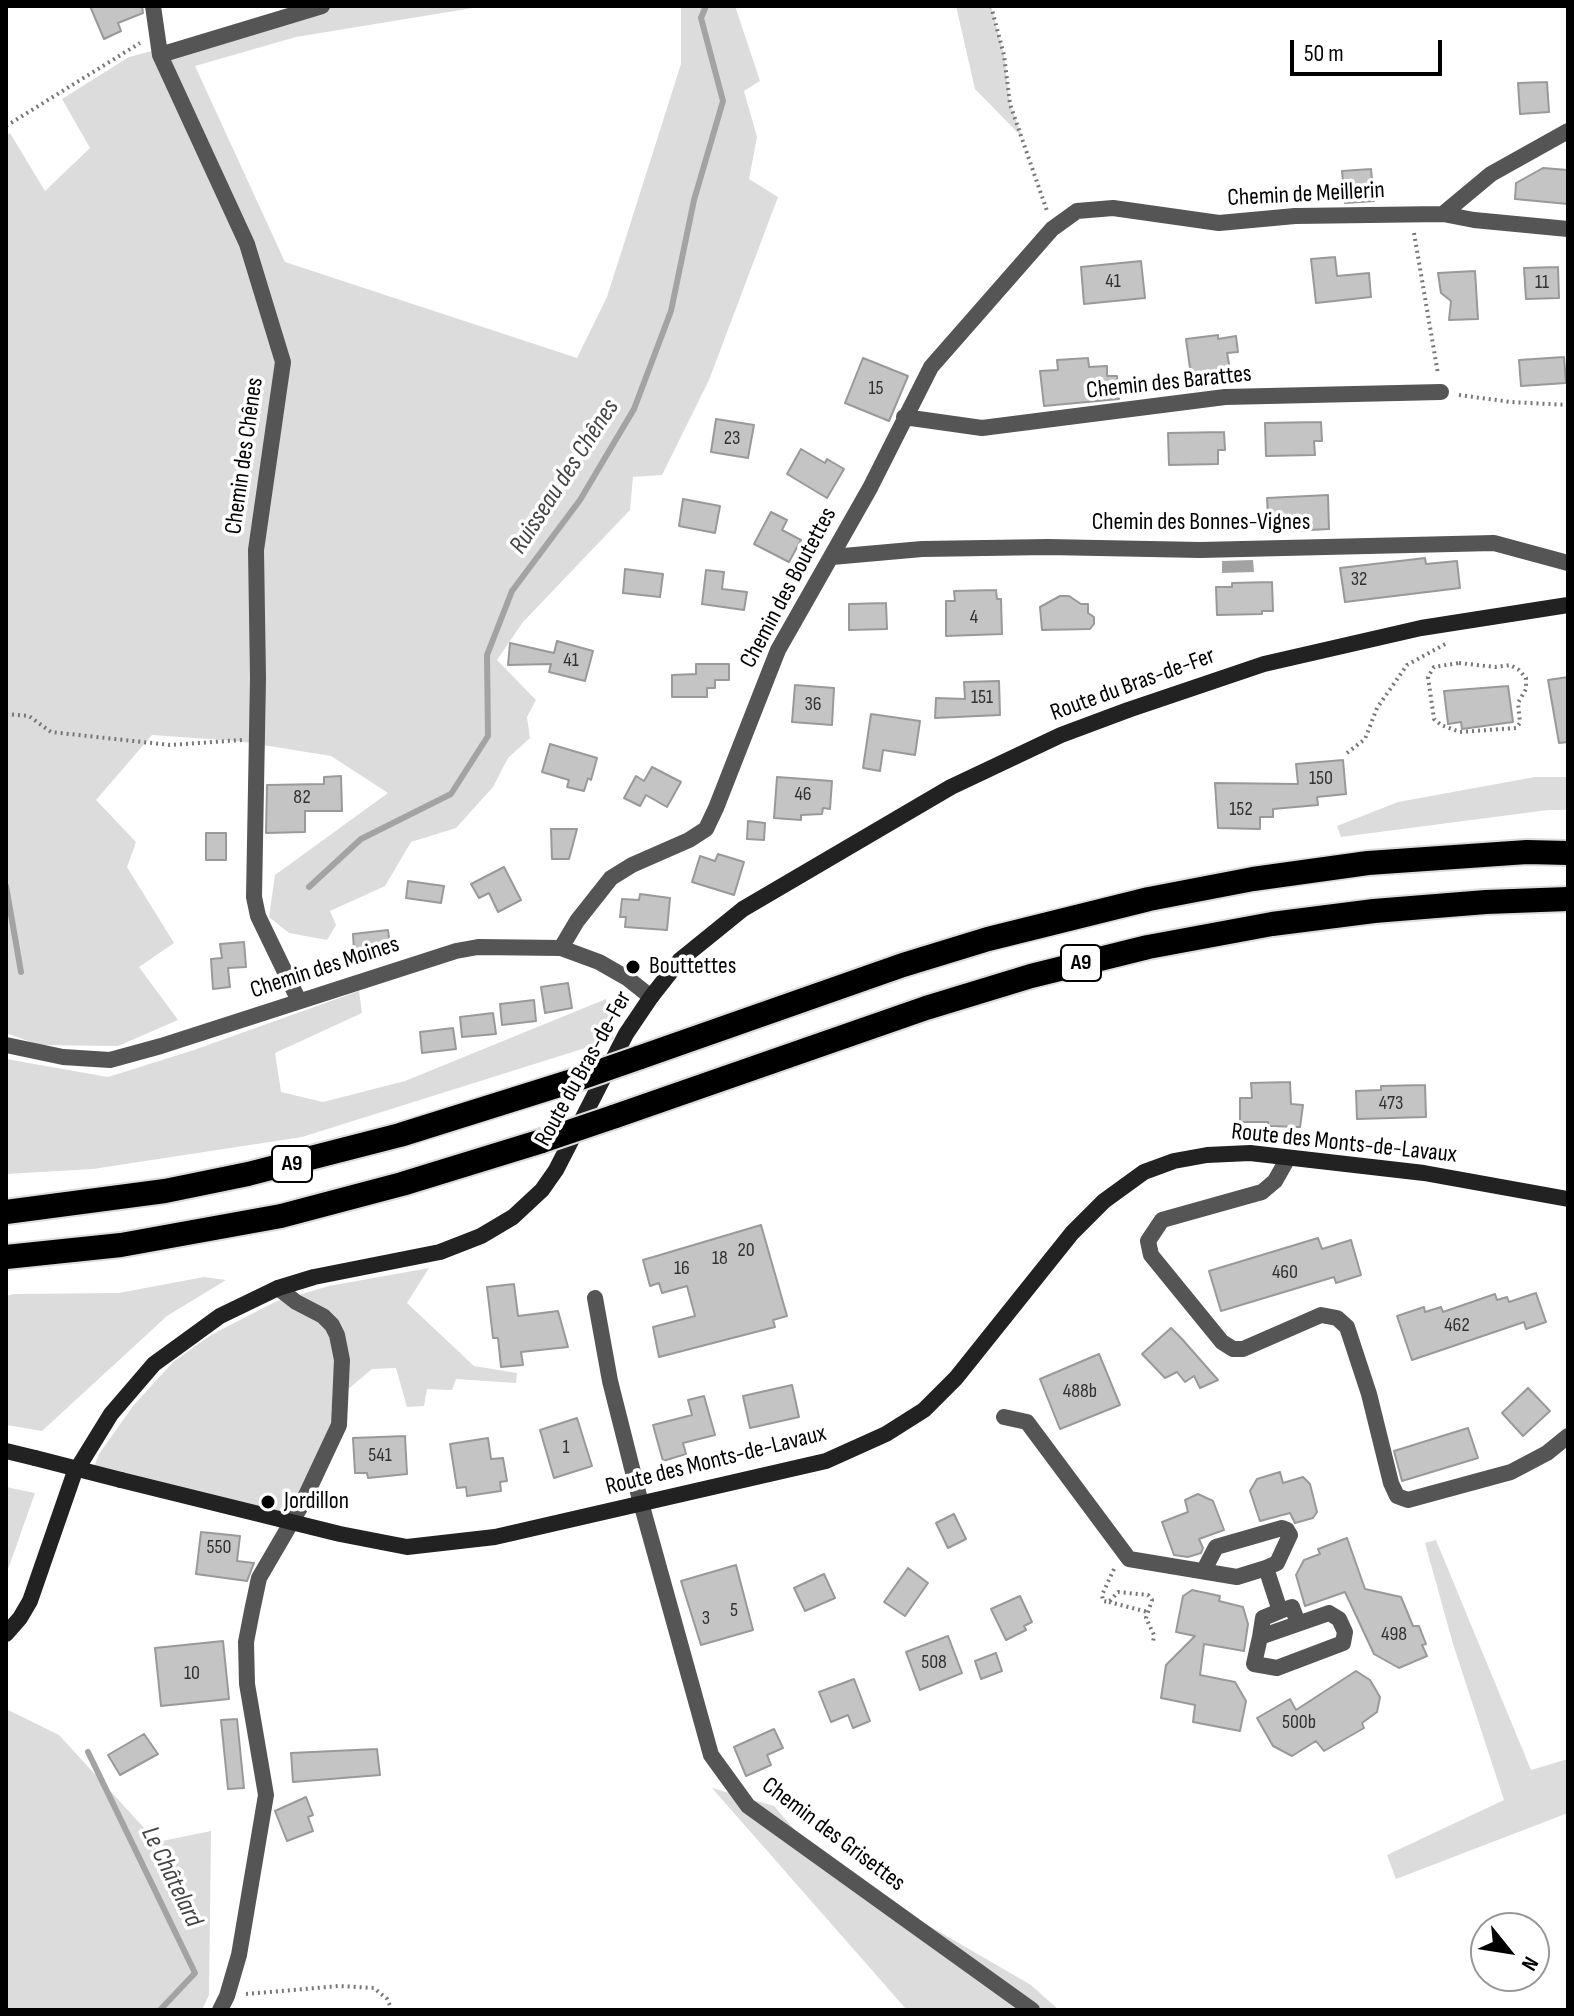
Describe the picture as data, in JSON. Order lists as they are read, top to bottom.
{
  "streets": {
    "highway": ["A9"],
    "street": [
      "Chemin de Meillerin",
      "Chemin des Barattes",
      "Chemin des Chênes",
      "Chemin des Bonnes-Vignes",
      "Chemin des Boutettes",
      "Route du Bras-de-Fer",
      "Chemin des Moines",
      "Route des Monts-de-Lavaux",
      "Chemin des Grisettes"
    ]
  },
  "crossings": [
    ["Chemin de Meillerin", "Chemin des Boutettes"],
    ["Chemin des Barattes", "Chemin des Boutettes"],
    ["Chemin des Chênes", "Chemin des Moines"],
    ["Chemin des Bonnes-Vignes", "Chemin des Boutettes"],
    ["Chemin des Boutettes", "Chemin des Moines"],
    ["Route du Bras-de-Fer", "Chemin des Moines"],
    ["Route des Monts-de-Lavaux", "Chemin des Grisettes"]
  ],
  "water": ["Ruisseau des Chênes", "Le Châtelard"],
  "places": ["Bouttettes", "Jordillon"],
  "house_numbers": [
    "41",
    "11",
    "15",
    "23",
    "32",
    "4",
    "41",
    "151",
    "36",
    "150",
    "46",
    "82",
    "152",
    "473",
    "20",
    "18",
    "16",
    "460",
    "462",
    "488b",
    "1",
    "541",
    "550",
    "5",
    "3",
    "498",
    "508",
    "10",
    "500b"
  ],
  "scale_bar": "50 m",
  "north": "bottom right"
}
